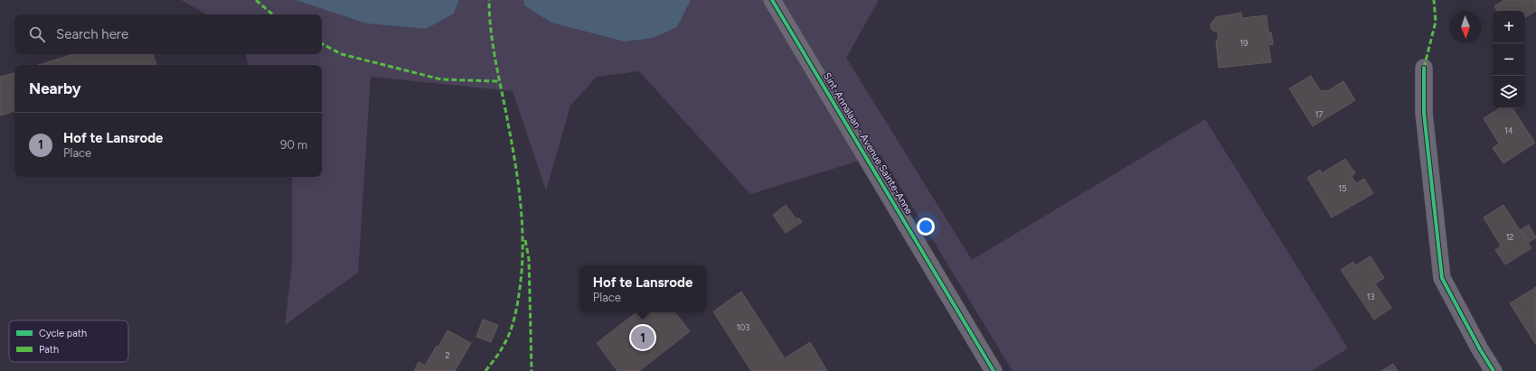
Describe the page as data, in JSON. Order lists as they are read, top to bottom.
{
  "streets": {
    "street": ["Sint-Annalaan - Avenue Sainte-Anne"]
  },
  "house_numbers": [
    "19",
    "17",
    "14",
    "15",
    "12",
    "13",
    "103",
    "2"
  ],
  "legend": ["Cycle path", "Path"],
  "north": "bottom",
  "page": {
    "map_buttons": ["+", "−"],
    "search": "Search here",
    "heading": "Nearby",
    "list": [
      {
        "mark": "1",
        "name": "Hof te Lansrode",
        "note": "Place",
        "value": "90 m"
      }
    ],
    "popup": ["Hof te Lansrode", "Place"],
    "pins": "1"
  }
}
